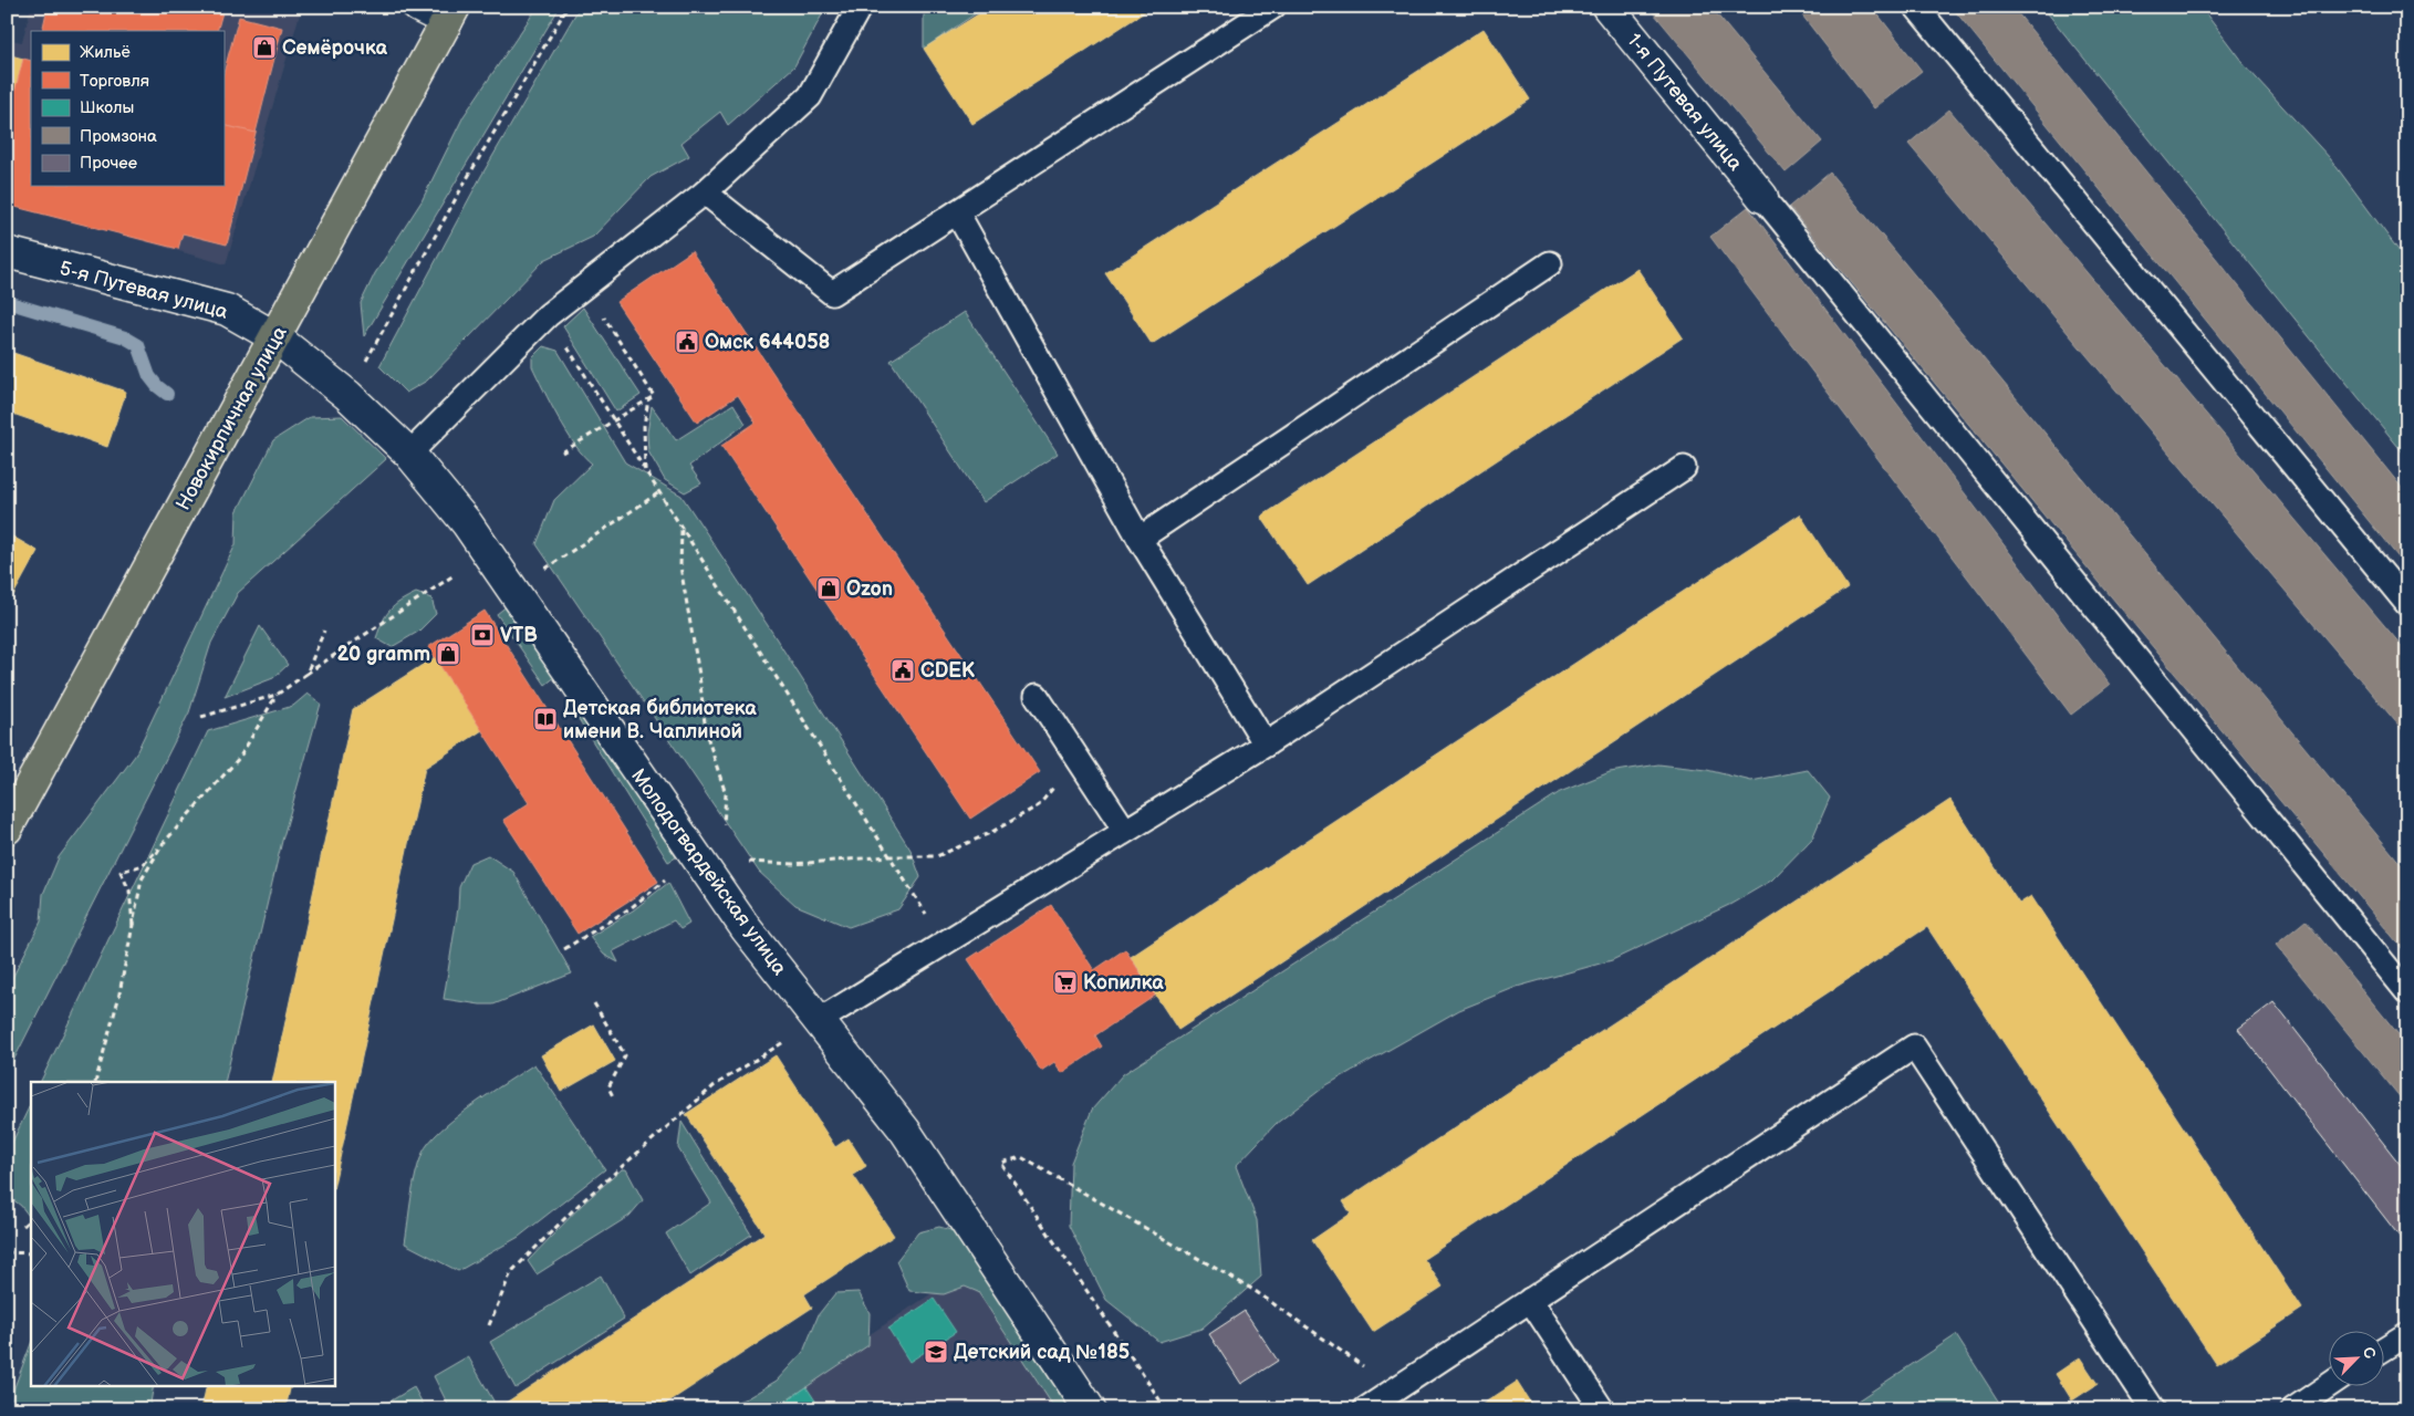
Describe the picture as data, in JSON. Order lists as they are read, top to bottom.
{
  "streets": {
    "main road": ["Новокирпичная улица"],
    "street": ["1-я Путевая улица", "5-я Путевая улица", "Молодогвардейская улица"]
  },
  "crossings": [
    ["5-я Путевая улица", "Новокирпичная улица"],
    ["5-я Путевая улица", "Молодогвардейская улица"],
    ["Новокирпичная улица", "Молодогвардейская улица"]
  ],
  "places": {
    "shop": ["Семёрочка", "Ozon", "20 gramm"],
    "public building": ["Омск 644058", "CDEK"],
    "bank": ["VTB"],
    "library": ["Детская библиотека имени В. Чаплиной"],
    "supermarket": ["Копилка"],
    "school or university": ["Детский сад №185"]
  },
  "legend": [
    "Жильё",
    "Торговля",
    "Школы",
    "Промзона",
    "Прочее"
  ],
  "north": "top right"
}
